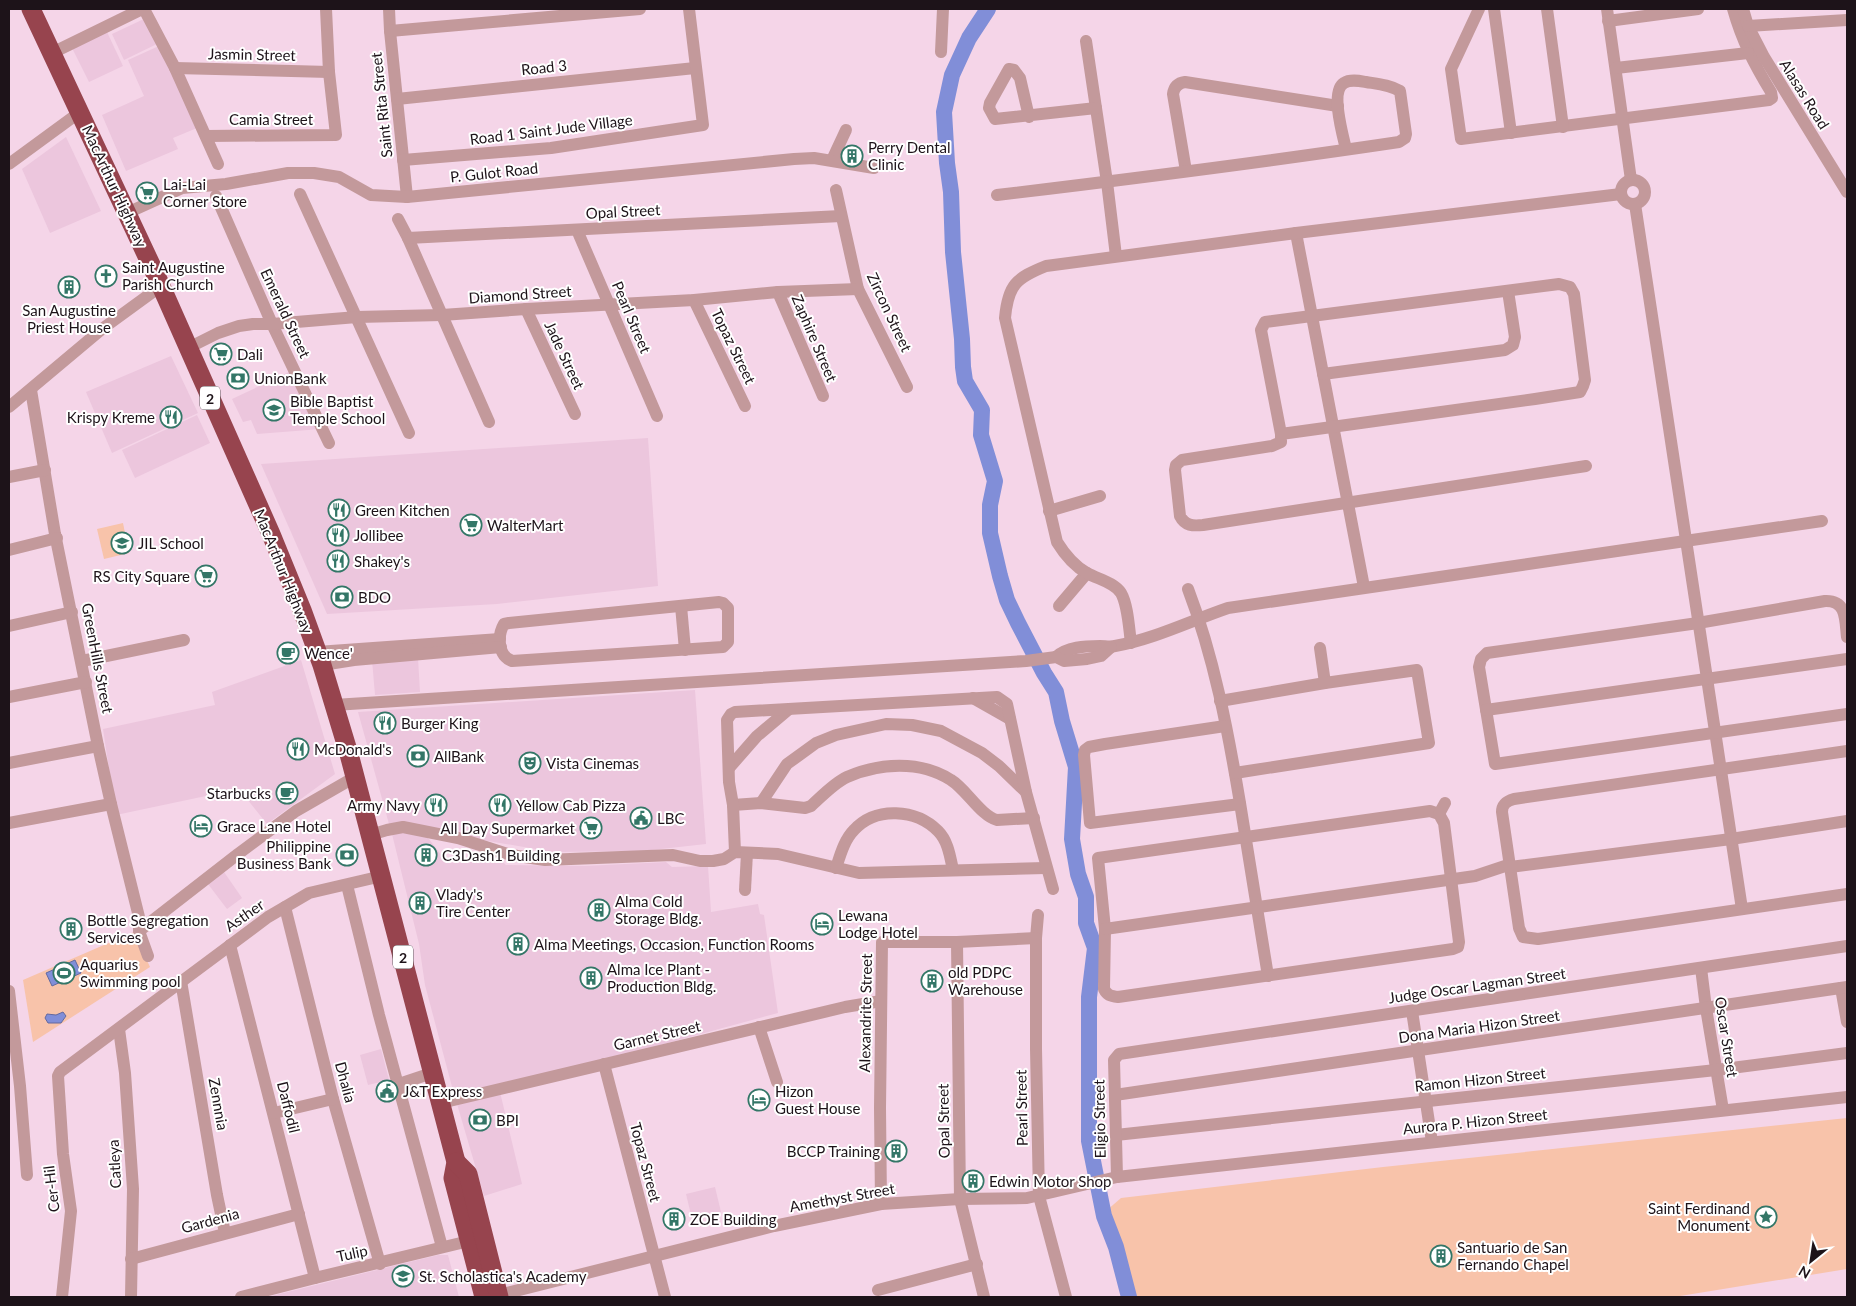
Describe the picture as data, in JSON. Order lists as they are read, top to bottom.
{
  "streets": {
    "highway": ["MacArthur Highway", "2"],
    "street": [
      "Jasmin Street",
      "Road 3",
      "Alasas Road",
      "Saint Rita Street",
      "Camia Street",
      "Road 1 Saint Jude Village",
      "P. Gulot Road",
      "Opal Street",
      "Diamond Street",
      "Zircon Street",
      "Emerald Street",
      "Pearl Street",
      "Zaphire Street",
      "Topaz Street",
      "Jade Street",
      "GreenHills Street",
      "Asther",
      "Judge Oscar Lagman Street",
      "Alexandrite Street",
      "Dona Maria Hizon Street",
      "Garnet Street",
      "Oscar Street",
      "Ramon Hizon Street",
      "Dhalia",
      "Zennnia",
      "Daffodil",
      "Eligio Street",
      "Aurora P. Hizon Street",
      "Catleya",
      "Cer-Hil",
      "Amethyst Street",
      "Gardenia",
      "Tulip"
    ]
  },
  "crossings": [
    ["Jasmin Street", "Camia Street"],
    ["Road 3", "Saint Rita Street"],
    ["Road 3", "Road 1 Saint Jude Village"],
    ["Saint Rita Street", "Road 1 Saint Jude Village"],
    ["Saint Rita Street", "P. Gulot Road"],
    ["P. Gulot Road", "MacArthur Highway"],
    ["MacArthur Highway", "Diamond Street"],
    ["MacArthur Highway", "Asther"],
    ["MacArthur Highway", "Garnet Street"],
    ["MacArthur Highway", "Amethyst Street"],
    ["MacArthur Highway", "Tulip"],
    ["Opal Street", "Zircon Street"],
    ["Opal Street", "Pearl Street"],
    ["Opal Street", "Alexandrite Street"],
    ["Opal Street", "Amethyst Street"],
    ["Diamond Street", "Zircon Street"],
    ["Diamond Street", "Emerald Street"],
    ["Diamond Street", "Pearl Street"],
    ["Diamond Street", "Zaphire Street"],
    ["Diamond Street", "Topaz Street"],
    ["Diamond Street", "Jade Street"],
    ["Pearl Street", "Amethyst Street"],
    ["Topaz Street", "Garnet Street"],
    ["Topaz Street", "Amethyst Street"],
    ["Asther", "Dhalia"],
    ["Asther", "Zennnia"],
    ["Asther", "Daffodil"],
    ["Asther", "Catleya"],
    ["Asther", "Cer-Hil"],
    ["Judge Oscar Lagman Street", "Oscar Street"],
    ["Judge Oscar Lagman Street", "Eligio Street"],
    ["Alexandrite Street", "Garnet Street"],
    ["Alexandrite Street", "Amethyst Street"],
    ["Dona Maria Hizon Street", "Oscar Street"],
    ["Dona Maria Hizon Street", "Eligio Street"],
    ["Oscar Street", "Ramon Hizon Street"],
    ["Oscar Street", "Aurora P. Hizon Street"],
    ["Ramon Hizon Street", "Eligio Street"],
    ["Dhalia", "Tulip"],
    ["Zennnia", "Gardenia"],
    ["Daffodil", "Gardenia"],
    ["Daffodil", "Tulip"],
    ["Eligio Street", "Aurora P. Hizon Street"],
    ["Eligio Street", "Amethyst Street"],
    ["Aurora P. Hizon Street", "Amethyst Street"],
    ["Catleya", "Gardenia"]
  ],
  "places": {
    "building": [
      "Perry Dental Clinic",
      "San Augustine Priest House",
      "C3Dash1 Building",
      "Vlady's Tire Center",
      "Alma Cold Storage Bldg.",
      "Bottle Segregation Services",
      "Alma Meetings, Occasion, Function Rooms",
      "Alma Ice Plant - Production Bldg.",
      "old PDPC Warehouse",
      "BCCP Training",
      "Edwin Motor Shop",
      "ZOE Building",
      "Santuario de San Fernando Chapel"
    ],
    "supermarket": [
      "Lai-Lai Corner Store",
      "Dali",
      "WalterMart",
      "RS City Square",
      "All Day Supermarket"
    ],
    "church": ["Saint Augustine Parish Church"],
    "bank": [
      "UnionBank",
      "BDO",
      "AllBank",
      "Philippine Business Bank",
      "BPI"
    ],
    "school or university": ["Bible Baptist Temple School", "JIL School", "St. Scholastica's Academy"],
    "restaurant": [
      "Krispy Kreme",
      "Green Kitchen",
      "Jollibee",
      "Shakey's",
      "Burger King",
      "McDonald's",
      "Army Navy",
      "Yellow Cab Pizza"
    ],
    "cafe": ["Wence'", "Starbucks"],
    "theatre": ["Vista Cinemas"],
    "public building": ["LBC", "J&T Express"],
    "hotel": ["Grace Lane Hotel", "Lewana Lodge Hotel", "Hizon Guest House"],
    "sports": ["Aquarius Swimming pool"],
    "place": ["Saint Ferdinand Monument"]
  },
  "north": "bottom left"
}
